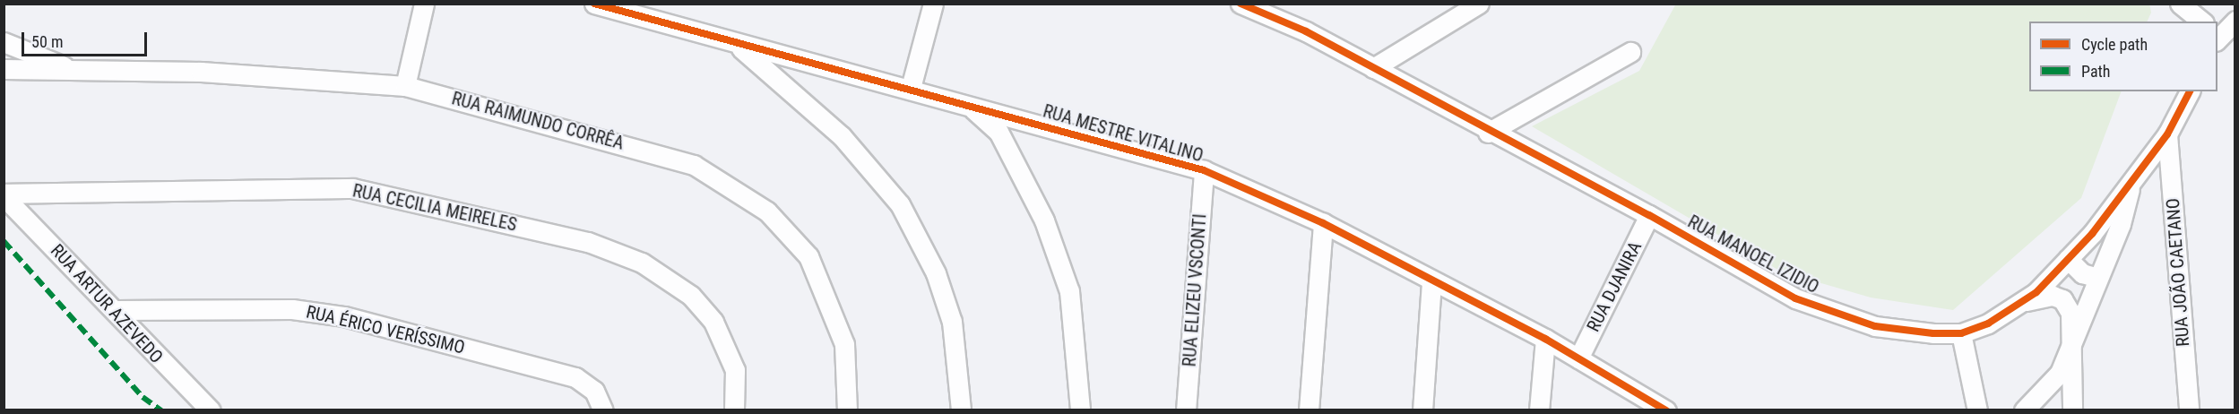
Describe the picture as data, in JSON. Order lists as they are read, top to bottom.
{
  "streets": {
    "street": [
      "RUA RAIMUNDO CORRÊA",
      "RUA MESTRE VITALINO",
      "RUA CECILIA MEIRELES",
      "RUA MANOEL IZIDIO",
      "RUA JOÃO CAETANO",
      "RUA DJANIRA",
      "RUA ELIZEU VSCONTI",
      "RUA ARTUR AZEVEDO",
      "RUA ÉRICO VERÍSSIMO"
    ]
  },
  "crossings": [
    ["RUA MESTRE VITALINO", "RUA DJANIRA"],
    ["RUA MESTRE VITALINO", "RUA ELIZEU VSCONTI"],
    ["RUA CECILIA MEIRELES", "RUA ARTUR AZEVEDO"],
    ["RUA MANOEL IZIDIO", "RUA JOÃO CAETANO"],
    ["RUA MANOEL IZIDIO", "RUA DJANIRA"],
    ["RUA ARTUR AZEVEDO", "RUA ÉRICO VERÍSSIMO"]
  ],
  "legend": ["Cycle path", "Path"],
  "scale_bar": "50 m"
}
